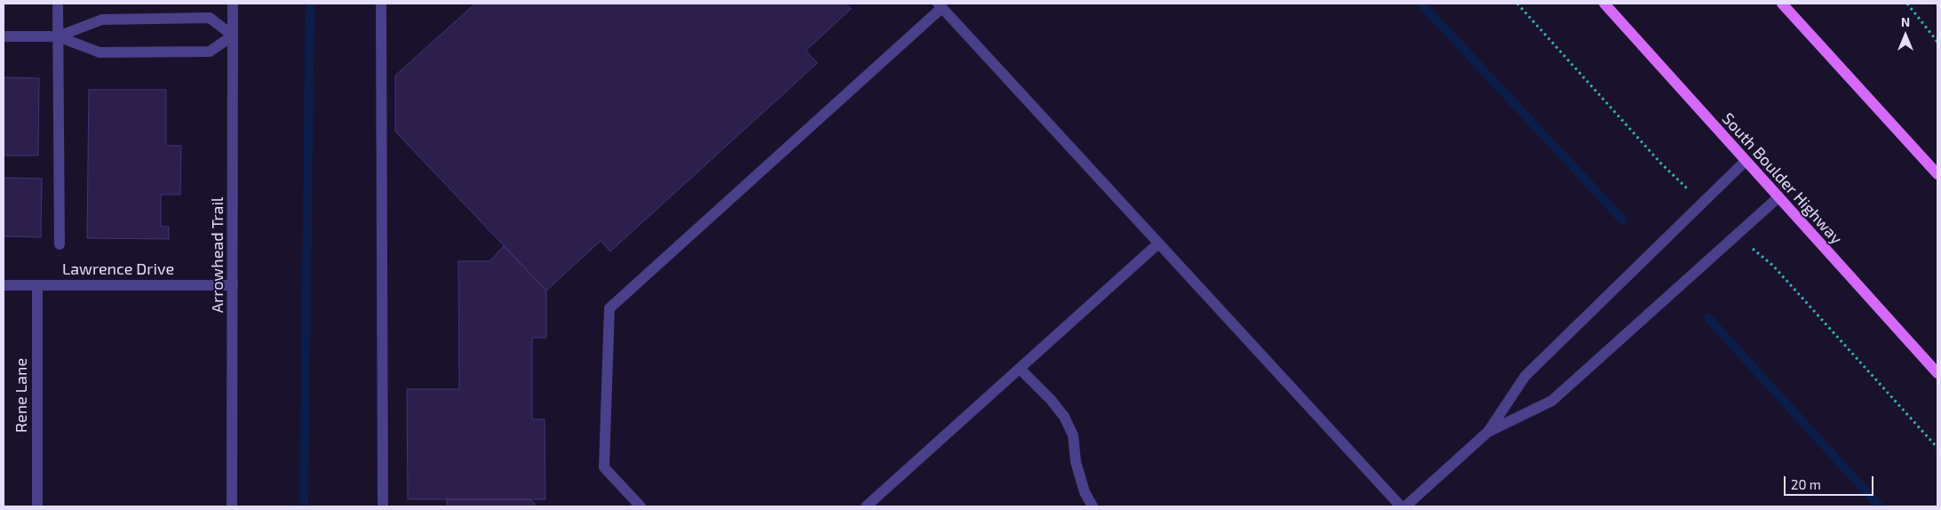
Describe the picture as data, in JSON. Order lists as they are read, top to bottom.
{
  "streets": {
    "main road": ["South Boulder Highway"],
    "street": ["Arrowhead Trail", "Lawrence Drive", "Rene Lane"]
  },
  "crossings": [
    ["Arrowhead Trail", "Lawrence Drive"],
    ["Lawrence Drive", "Rene Lane"]
  ],
  "scale_bar": "20 m",
  "north": "top"
}
